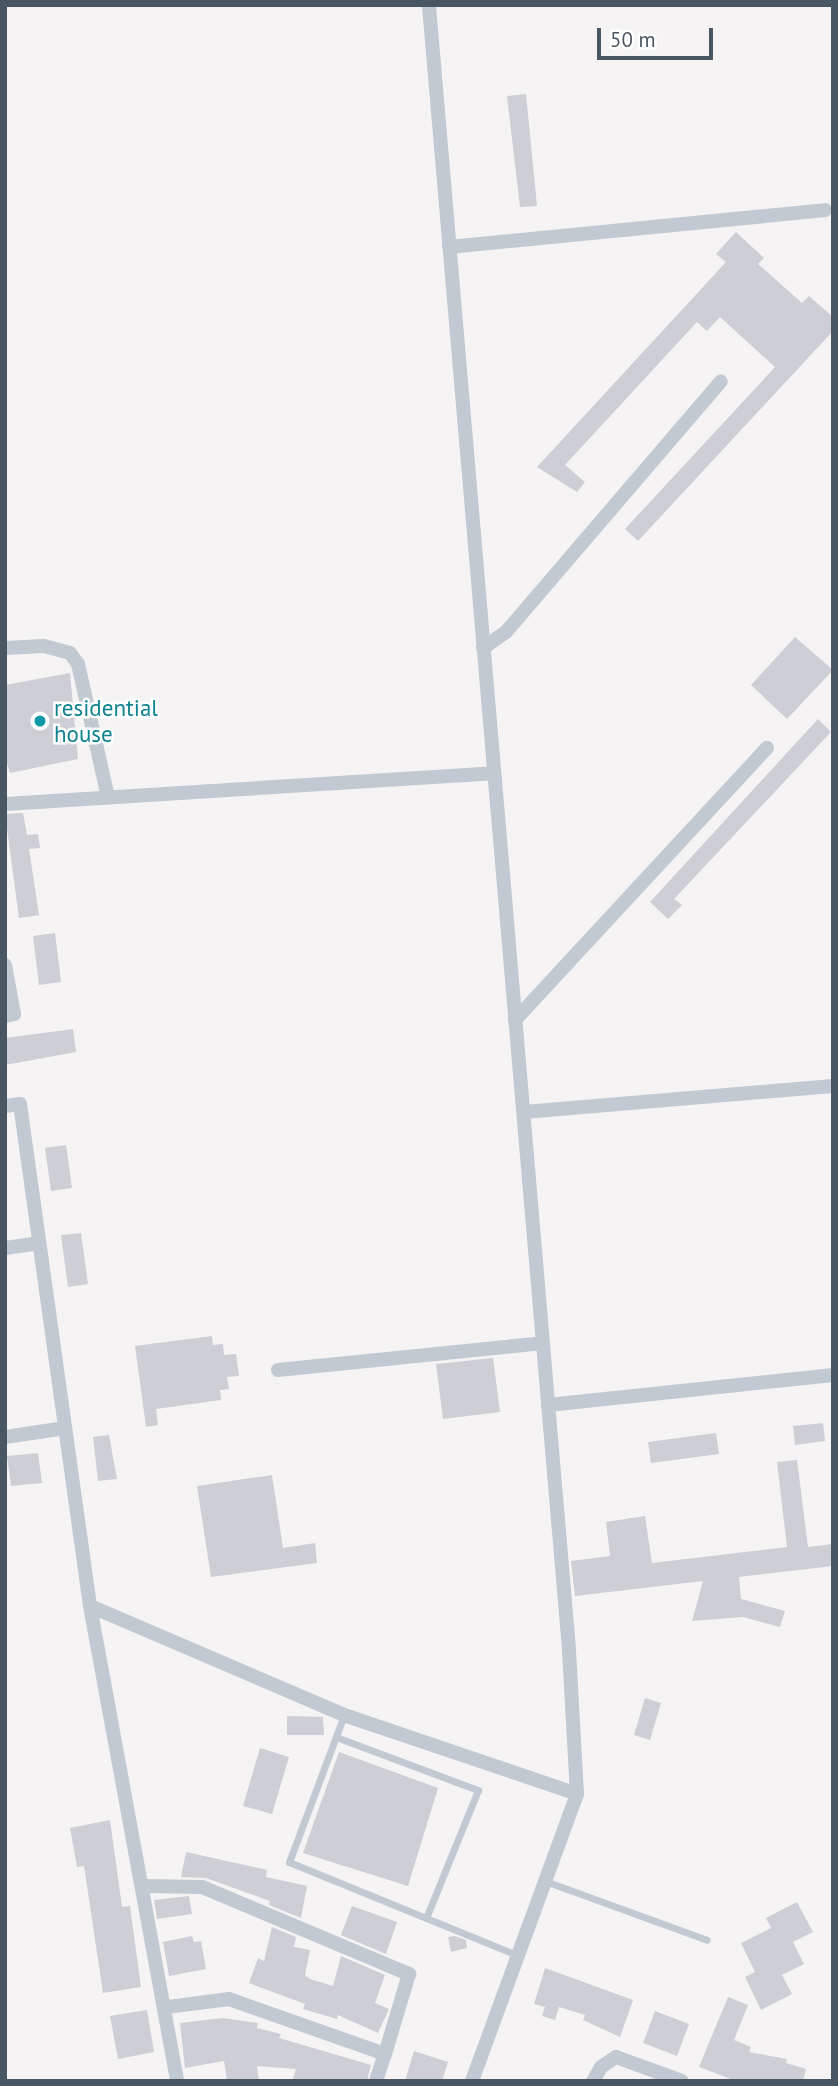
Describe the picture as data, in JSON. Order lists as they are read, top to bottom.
{
  "places": ["residential house"],
  "scale_bar": "50 m"
}
